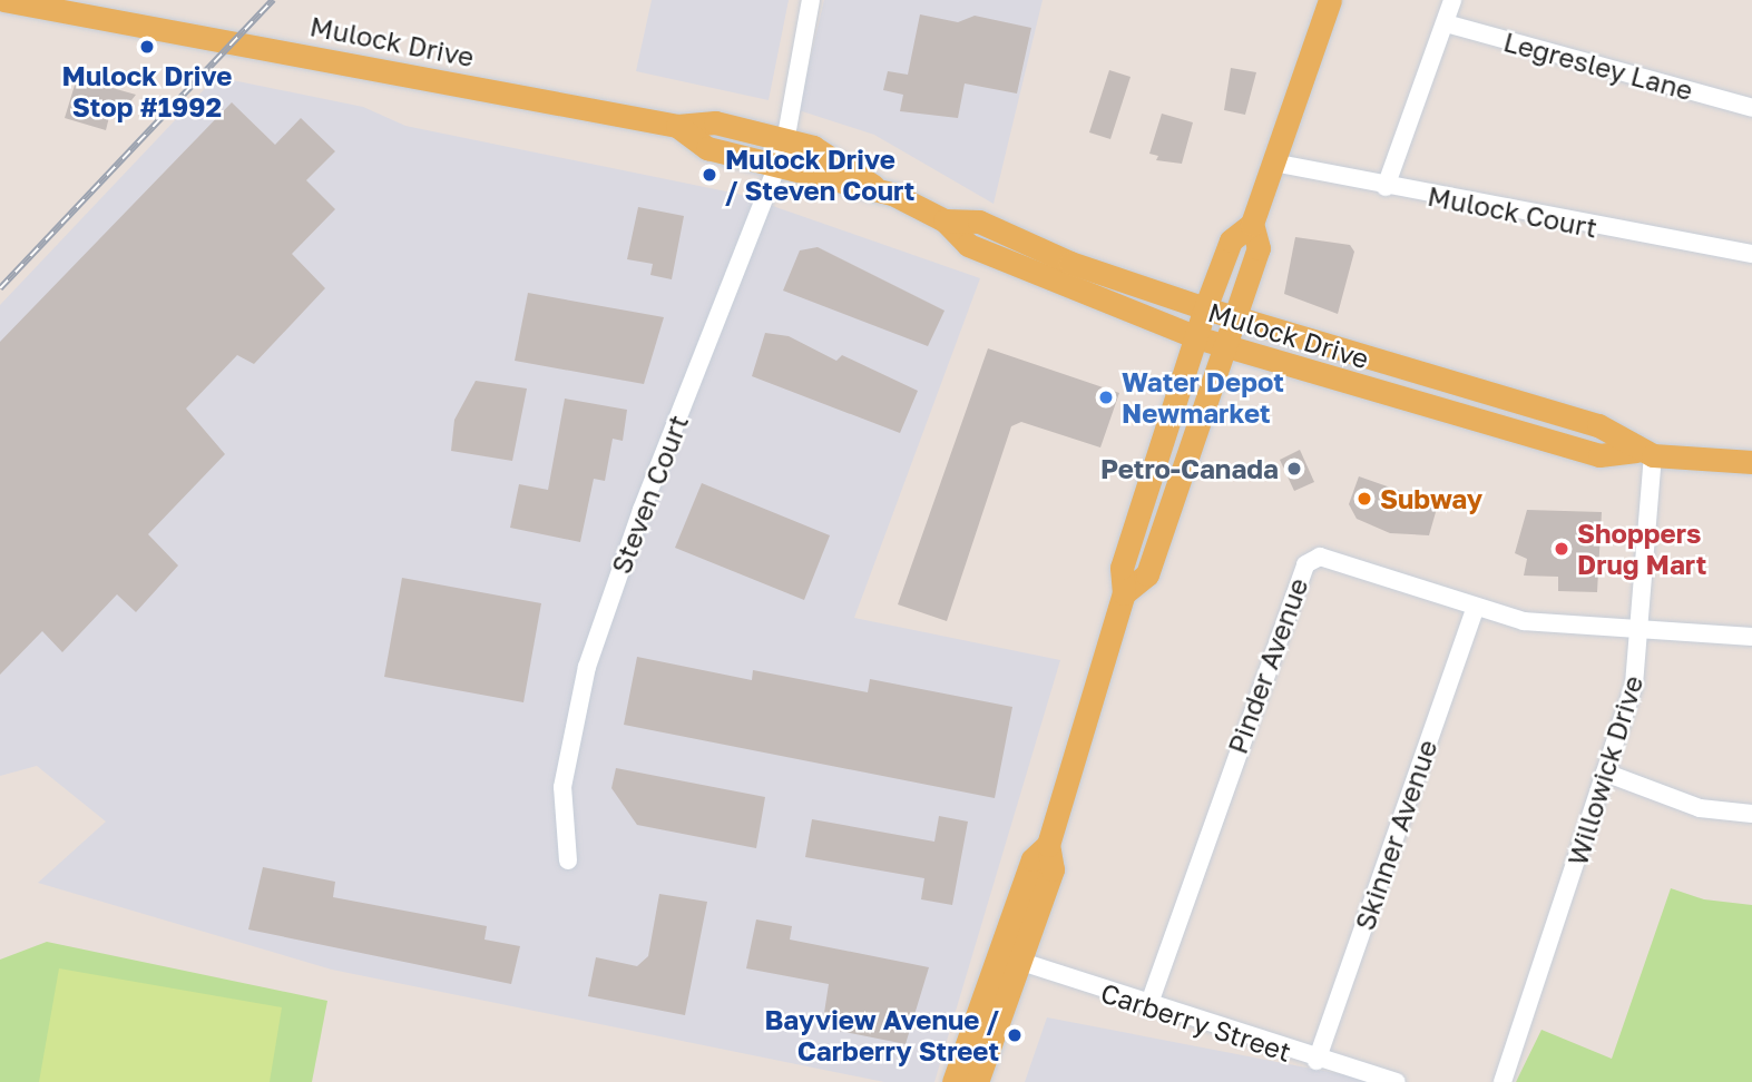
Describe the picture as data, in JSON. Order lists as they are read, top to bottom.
{
  "streets": {
    "main road": ["Mulock Drive"],
    "street": [
      "Legresley Lane",
      "Mulock Court",
      "Steven Court",
      "Pinder Avenue",
      "Willowick Drive",
      "Skinner Avenue",
      "Carberry Street"
    ]
  },
  "crossings": [
    ["Mulock Drive", "Steven Court"],
    ["Mulock Drive", "Willowick Drive"],
    ["Pinder Avenue", "Willowick Drive"],
    ["Pinder Avenue", "Skinner Avenue"],
    ["Pinder Avenue", "Carberry Street"],
    ["Skinner Avenue", "Carberry Street"]
  ],
  "places": [
    "Mulock Drive Stop #1992",
    "Mulock Drive / Steven Court",
    "Water Depot Newmarket",
    "Petro-Canada",
    "Subway",
    "Shoppers Drug Mart",
    "Bayview Avenue / Carberry Street"
  ]
}
